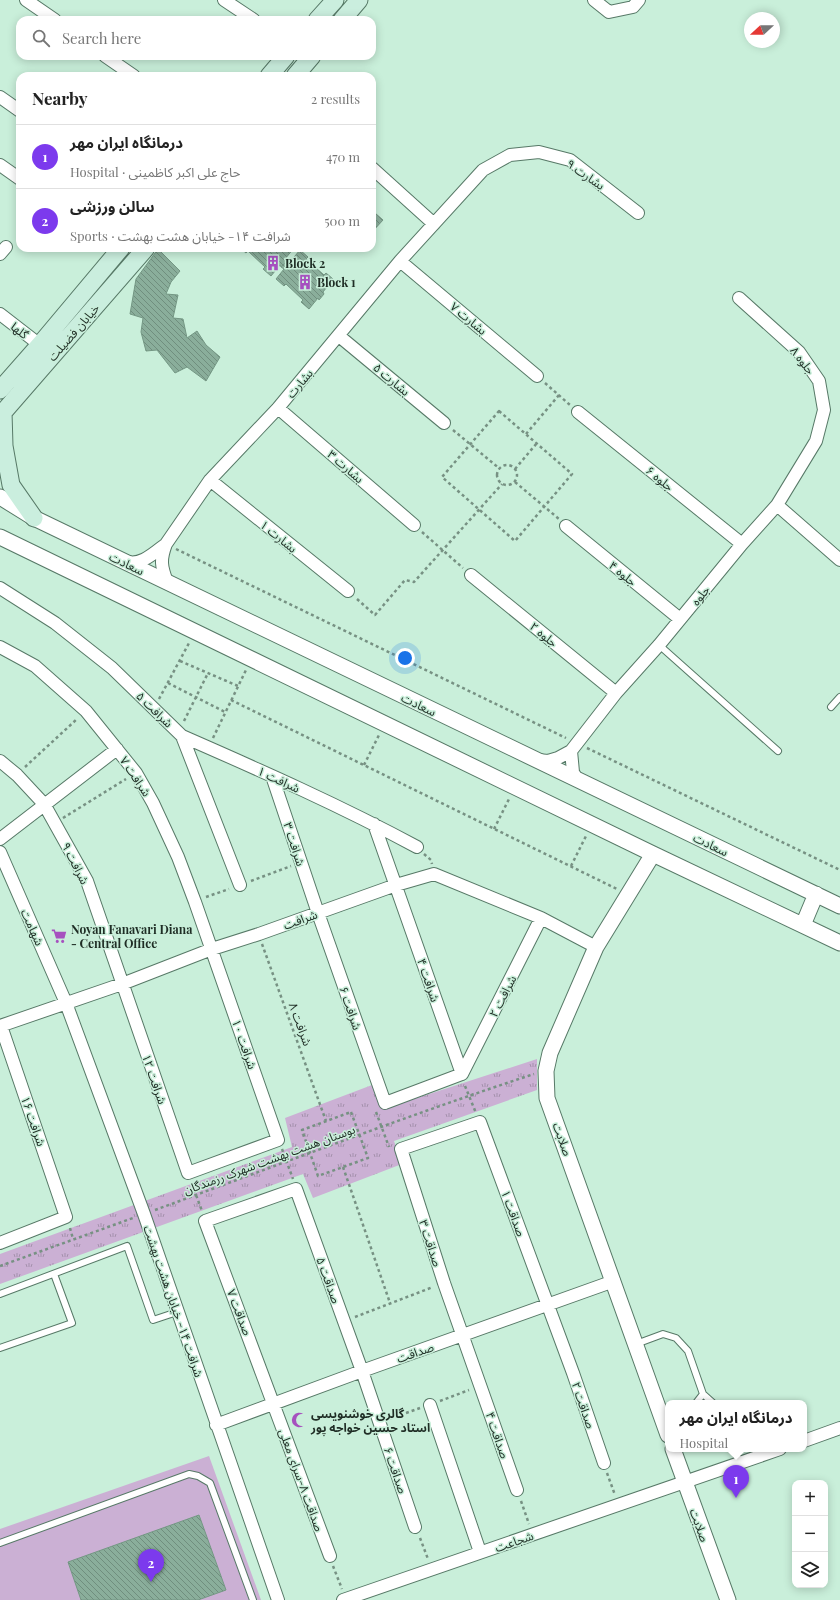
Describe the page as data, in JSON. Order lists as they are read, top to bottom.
{
  "streets": {
    "main road": ["خیابان فضیلت"],
    "street": [
      "بشارت ۹",
      "بشارت ۷",
      "گلها",
      "جلوه ۸",
      "بشارت ۵",
      "بشارت",
      "بشارت ۳",
      "جلوه ۶",
      "بشارت ۱",
      "سعادت",
      "جلوه ۴",
      "جلوه",
      "جلوه ۲",
      "شرافت ۵",
      "شرافت ۷",
      "شرافت ۱",
      "شرافت ۳",
      "شرافت ۹",
      "شرافت",
      "شهامت",
      "شرافت ۴",
      "شرافت ۲",
      "شرافت ۶",
      "شرافت ۱۰",
      "شرافت ۱۲",
      "شرافت ۱۶",
      "صلابت",
      "صداقت ۱",
      "صداقت ۳",
      "صداقت ۵",
      "شرافت ۱۴- خیابان هشت بهشت",
      "صداقت ۷",
      "صداقت",
      "صداقت ۲",
      "صداقت ۴",
      "صداقت ۶",
      "صداقت ۸-سرای معلی",
      "شجاعت"
    ],
    "path": ["شرافت ۸", "بوستان هشت بهشت شهرک رزمندگان"]
  },
  "crossings": [
    ["بشارت ۹", "بشارت"],
    ["بشارت ۷", "بشارت"],
    ["گلها", "خیابان فضیلت"],
    ["جلوه ۸", "جلوه"],
    ["بشارت ۵", "بشارت"],
    ["بشارت", "بشارت ۳"],
    ["بشارت", "بشارت ۱"],
    ["جلوه ۶", "جلوه"],
    ["جلوه ۴", "جلوه"],
    ["جلوه", "جلوه ۲"],
    ["شرافت ۵", "شرافت ۱"],
    ["شرافت ۷", "شرافت"],
    ["شرافت ۷", "شرافت ۱۰"],
    ["شرافت ۱", "شرافت ۳"],
    ["شرافت ۳", "شرافت"],
    ["شرافت ۳", "شرافت ۶"],
    ["شرافت ۹", "شرافت"],
    ["شرافت ۹", "شرافت ۱۲"],
    ["شرافت", "شهامت"],
    ["شرافت", "شرافت ۴"],
    ["شرافت", "شرافت ۶"],
    ["شرافت", "شرافت ۸"],
    ["شرافت", "شرافت ۱۰"],
    ["شرافت", "شرافت ۱۲"],
    ["شرافت", "شرافت ۱۶"],
    ["شرافت", "شرافت ۱۴- خیابان هشت بهشت"],
    ["شهامت", "شرافت ۱۴- خیابان هشت بهشت"],
    ["شرافت ۴", "شرافت ۲"],
    ["صلابت", "بوستان هشت بهشت شهرک رزمندگان"],
    ["صلابت", "صداقت"],
    ["صلابت", "شجاعت"],
    ["بوستان هشت بهشت شهرک رزمندگان", "شرافت ۱۴- خیابان هشت بهشت"],
    ["صداقت ۱", "صداقت"],
    ["صداقت ۱", "صداقت ۲"],
    ["صداقت ۳", "صداقت"],
    ["صداقت ۳", "صداقت ۴"],
    ["صداقت ۵", "صداقت"],
    ["صداقت ۵", "صداقت ۶"],
    ["شرافت ۱۴- خیابان هشت بهشت", "صداقت"],
    ["صداقت ۷", "صداقت"],
    ["صداقت ۷", "صداقت ۸-سرای معلی"],
    ["صداقت", "صداقت ۲"],
    ["صداقت", "صداقت ۴"],
    ["صداقت", "صداقت ۶"],
    ["صداقت", "صداقت ۸-سرای معلی"]
  ],
  "places": {
    "building": ["Block 2", "Block 1"],
    "supermarket": ["Noyan Fanavari Diana - Central Office"],
    "mosque": ["گالری خوشنویسی استاد حسین خواجه پور"]
  },
  "north": "left",
  "page": {
    "search": "Search here",
    "heading": ["Nearby", "2 results"],
    "list": [
      {
        "mark": "1",
        "name": "درمانگاه ایران مهر",
        "note": "Hospital · حاج علی اکبر کاظمینی",
        "value": "470 m"
      },
      {
        "mark": "2",
        "name": "سالن ورزشی",
        "note": "Sports · شرافت ۱۴- خیابان هشت بهشت",
        "value": "500 m"
      }
    ],
    "popup": ["درمانگاه ایران مهر", "Hospital"],
    "pins": ["1", "2"],
    "map_buttons": ["+", "−"]
  }
}
